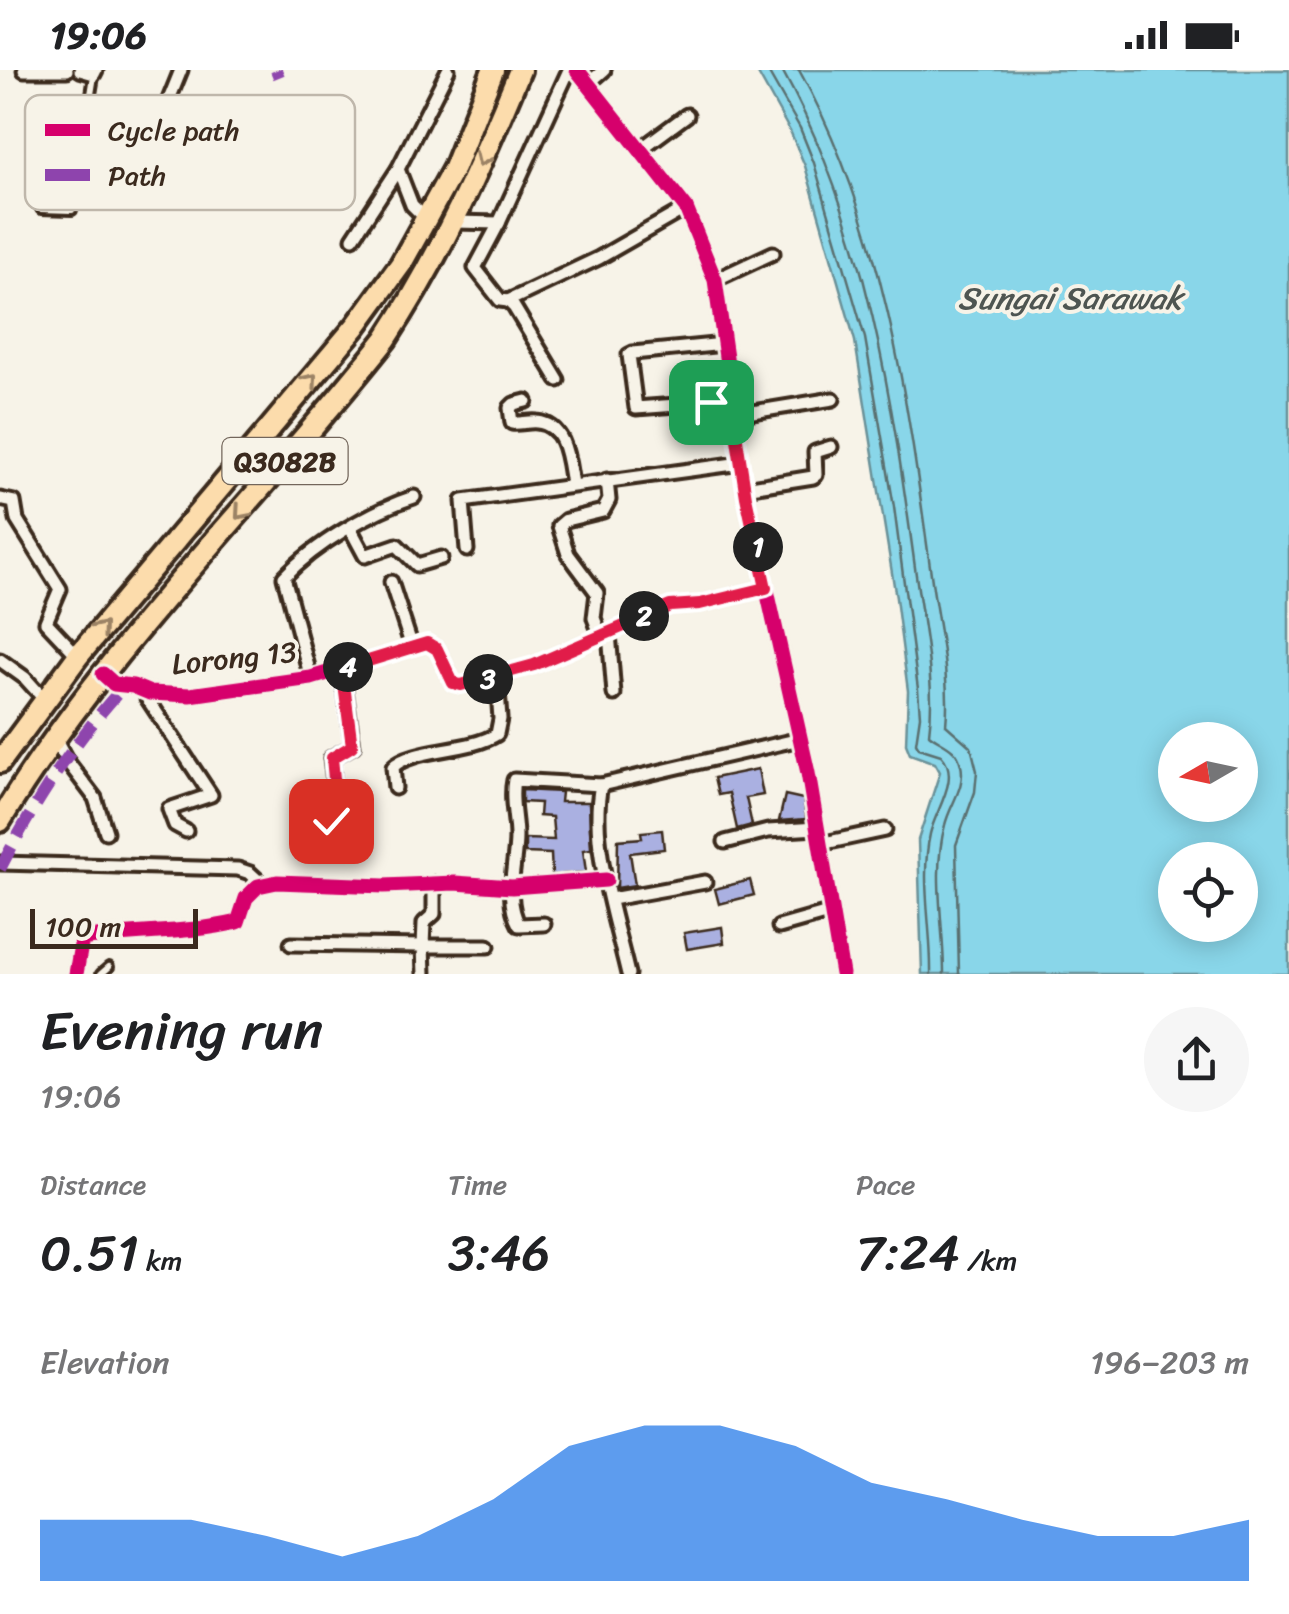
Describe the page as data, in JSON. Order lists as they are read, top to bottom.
{
  "streets": {
    "highway": ["Q3082B"],
    "street": ["Lorong 13"]
  },
  "water": ["Sungai Sarawak"],
  "legend": ["Cycle path", "Path"],
  "scale_bar": "100 m",
  "north": "left",
  "page": {
    "status": "19:06",
    "pins": [
      "1",
      "2",
      "4",
      "3"
    ],
    "scale": "100 m",
    "heading": ["Evening run", "19:06"],
    "stats": [
      ["Distance", "0.51 km"],
      ["Time", "3:46"],
      ["Pace", "7:24 /km"]
    ],
    "chart": ["Elevation", "196–203 m"]
  }
}
